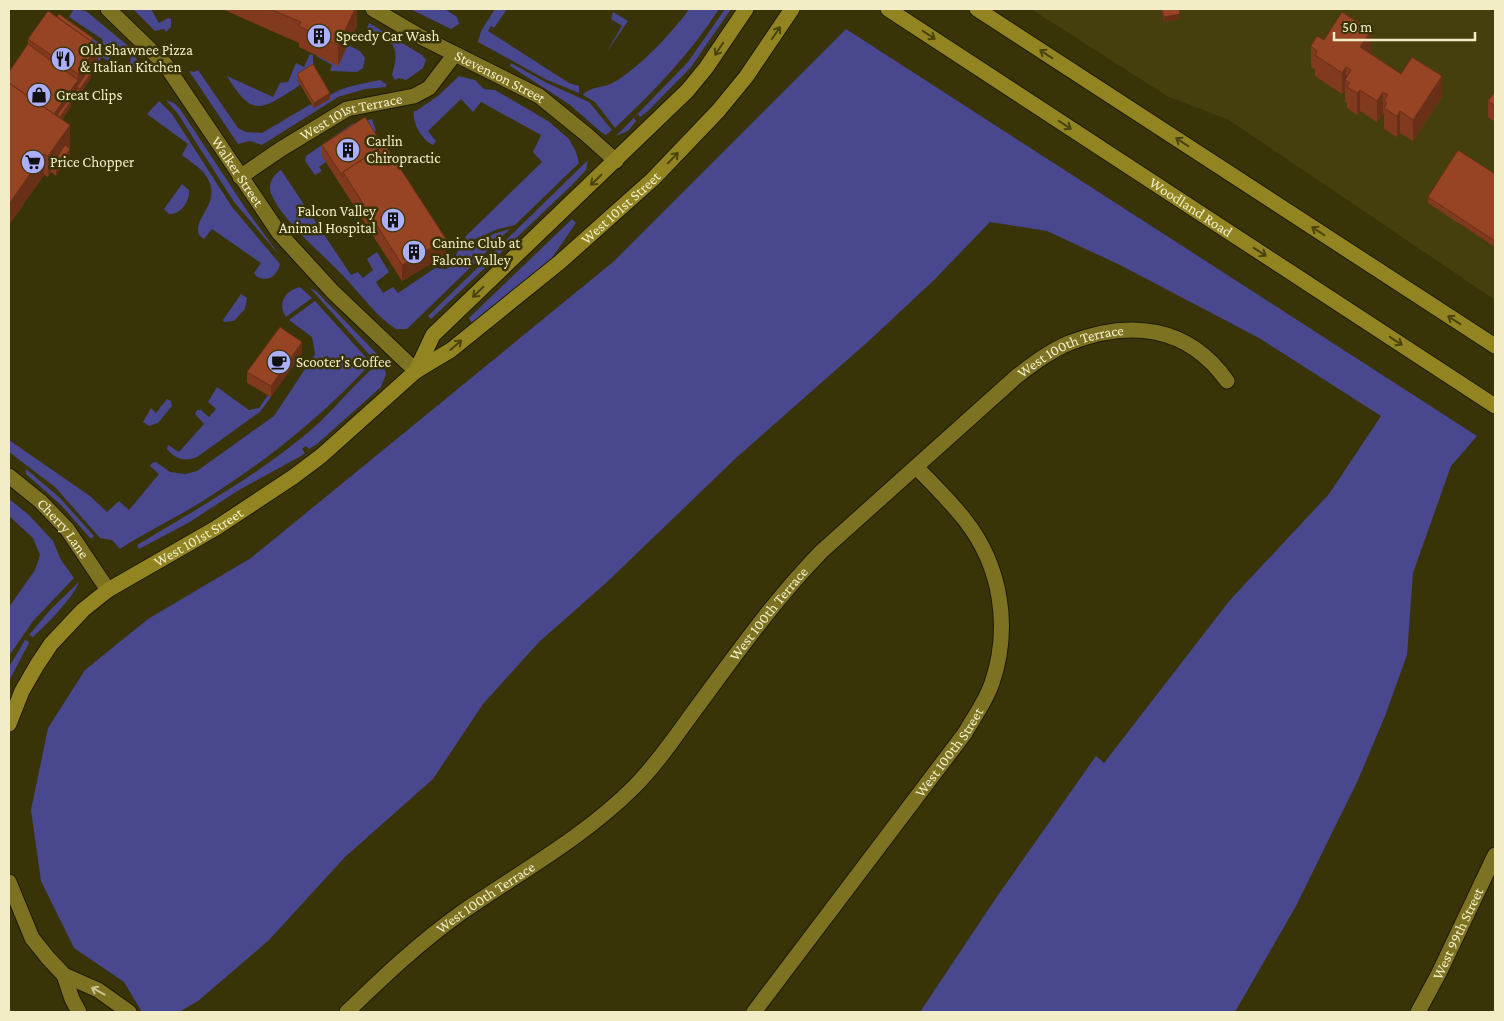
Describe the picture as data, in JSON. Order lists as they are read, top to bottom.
{
  "streets": {
    "street": [
      "Stevenson Street",
      "West 101st Terrace",
      "Walker Street",
      "West 101st Street",
      "Woodland Road",
      "West 100th Terrace",
      "Cherry Lane",
      "West 100th Street",
      "West 99th Street"
    ]
  },
  "crossings": [
    ["Stevenson Street", "West 101st Terrace"],
    ["Stevenson Street", "West 101st Street"],
    ["West 101st Terrace", "Walker Street"],
    ["Walker Street", "West 101st Street"],
    ["West 101st Street", "Cherry Lane"],
    ["West 100th Terrace", "West 100th Street"]
  ],
  "places": {
    "building": [
      "Speedy Car Wash",
      "Carlin Chiropractic",
      "Falcon Valley Animal Hospital",
      "Canine Club at Falcon Valley"
    ],
    "restaurant": ["Old Shawnee Pizza & Italian Kitchen"],
    "shop": ["Great Clips"],
    "supermarket": ["Price Chopper"],
    "cafe": ["Scooter's Coffee"]
  },
  "scale_bar": "50 m"
}
